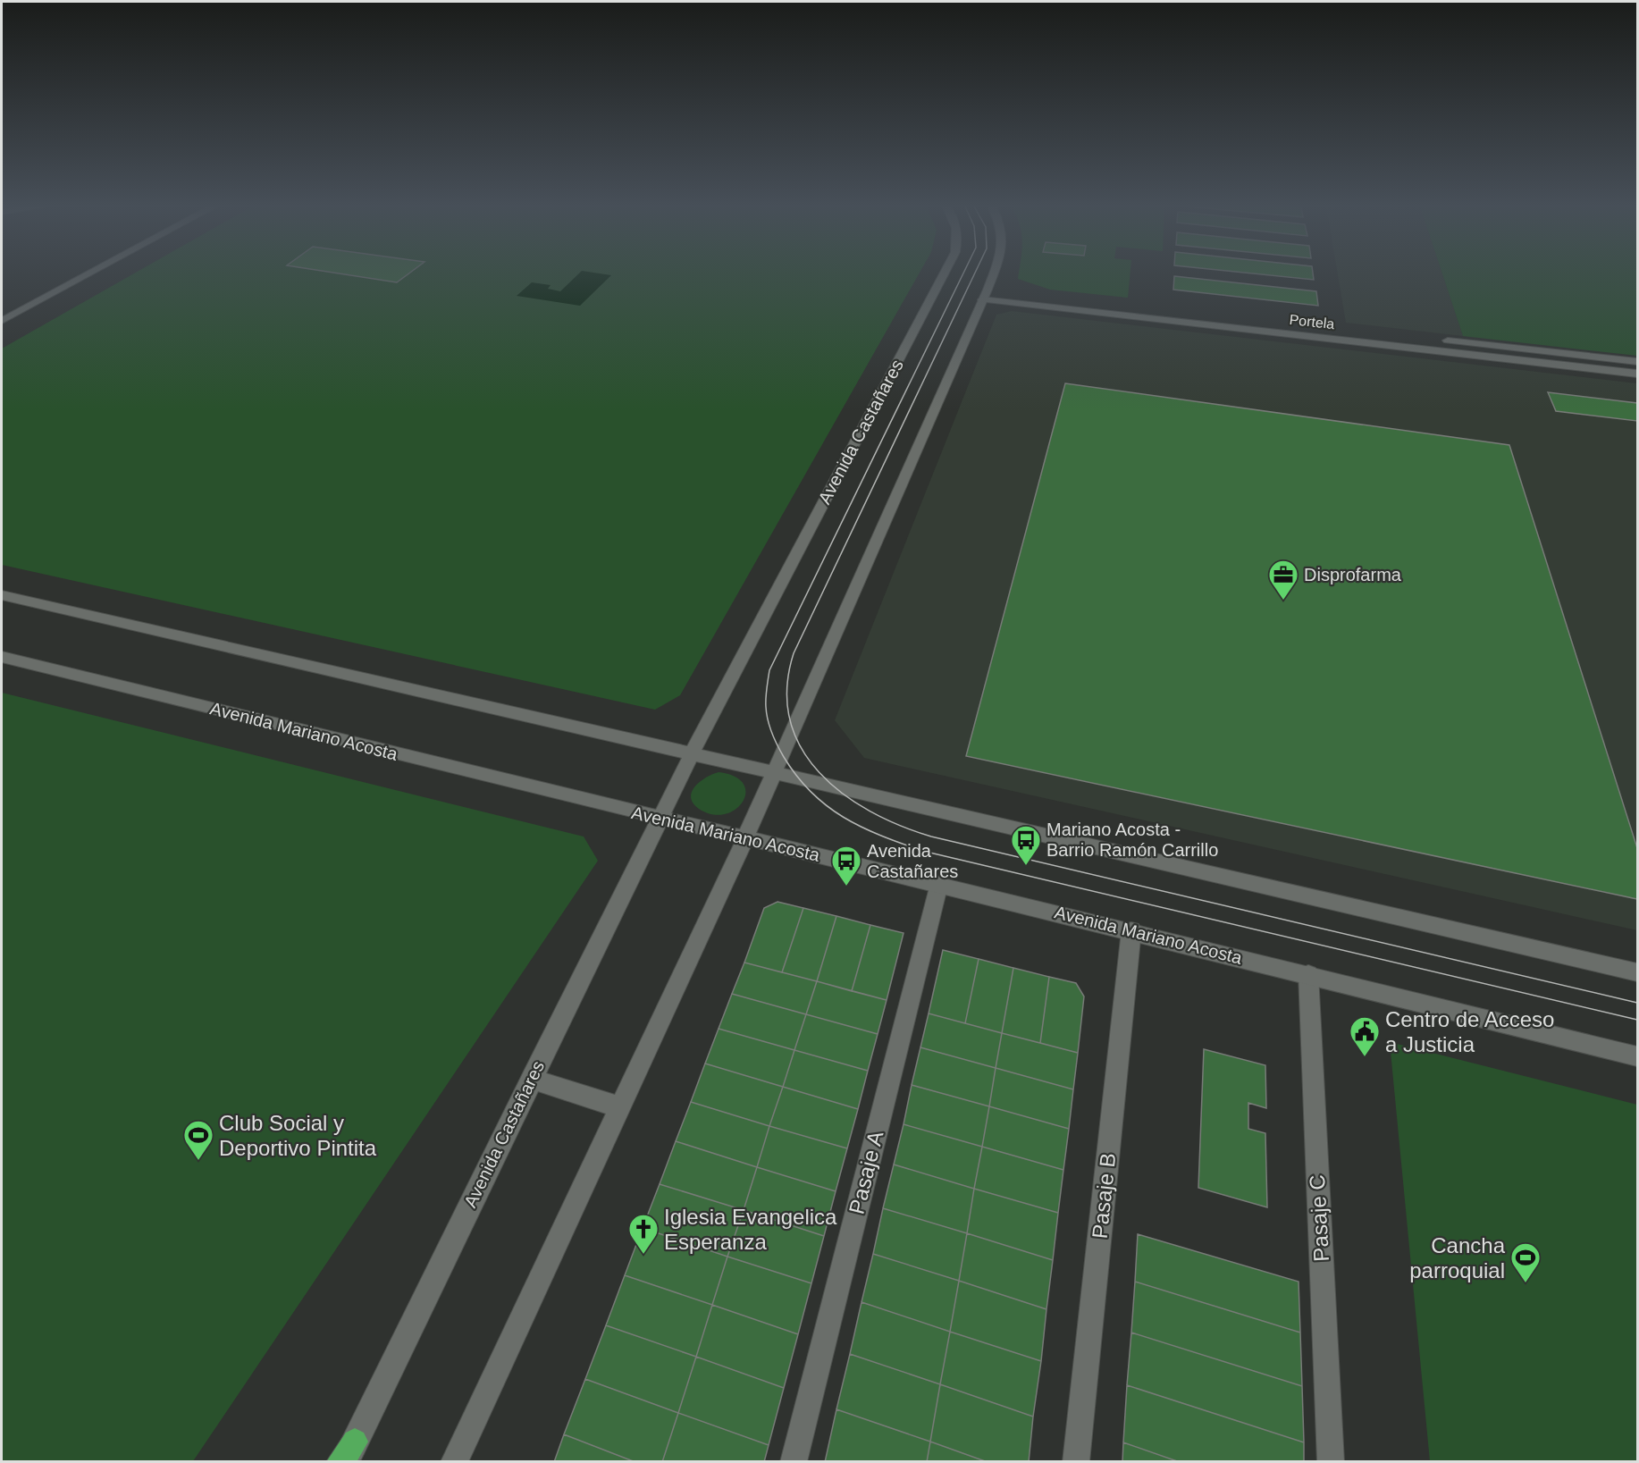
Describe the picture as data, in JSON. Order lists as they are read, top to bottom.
{
  "streets": {
    "main road": [
      "Portela",
      "Avenida Castañares",
      "Avenida Mariano Acosta",
      "Pasaje A",
      "Pasaje B",
      "Pasaje C"
    ]
  },
  "crossings": [
    ["Avenida Castañares", "Avenida Mariano Acosta"],
    ["Avenida Mariano Acosta", "Pasaje A"],
    ["Avenida Mariano Acosta", "Pasaje B"],
    ["Avenida Mariano Acosta", "Pasaje C"]
  ],
  "places": {
    "office": ["Disprofarma"],
    "bus stop": ["Mariano Acosta - Barrio Ramón Carrillo", "Avenida Castañares"],
    "public building": ["Centro de Acceso a Justicia"],
    "sports": ["Club Social y Deportivo Pintita", "Cancha parroquial"],
    "church": ["Iglesia Evangelica Esperanza"]
  }
}
